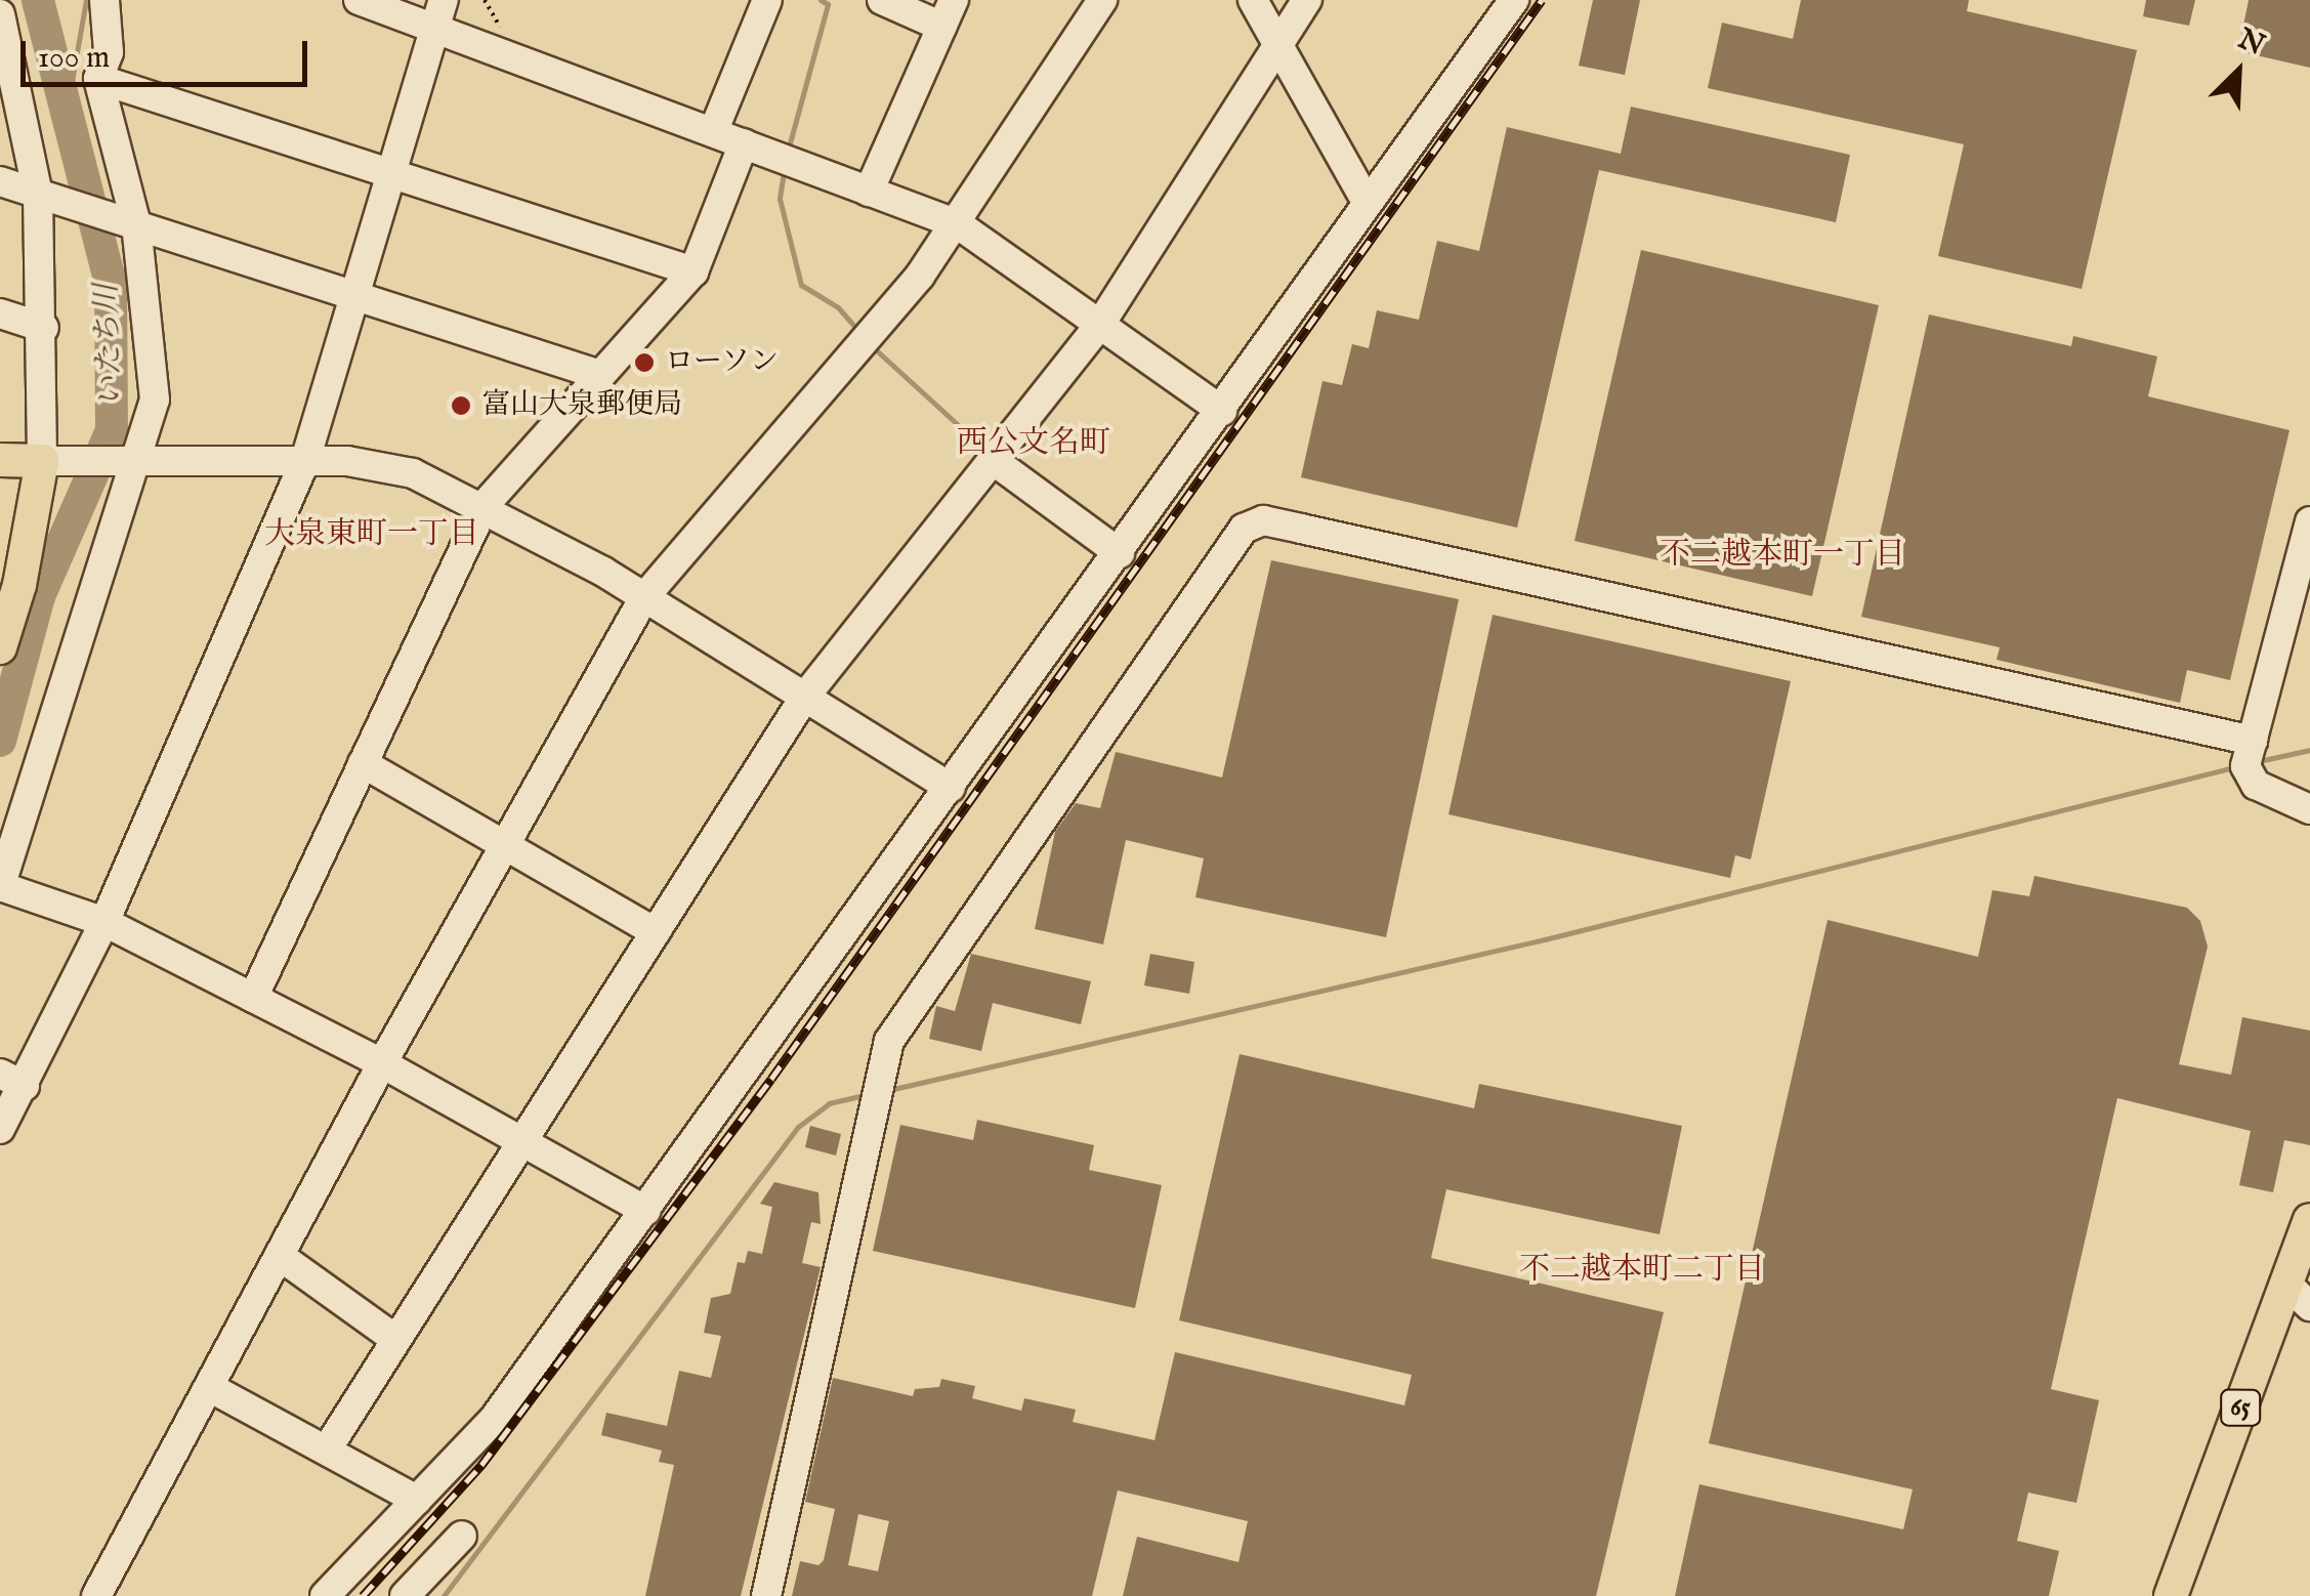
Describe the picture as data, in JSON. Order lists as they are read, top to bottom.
{
  "streets": {
    "main road": ["65"]
  },
  "districts": [
    "西公文名町",
    "大泉東町一丁目",
    "不二越本町一丁目",
    "不二越本町二丁目"
  ],
  "water": ["いたち川"],
  "places": ["ローソン", "富山大泉郵便局"],
  "scale_bar": "100 m",
  "north": "top right"
}
